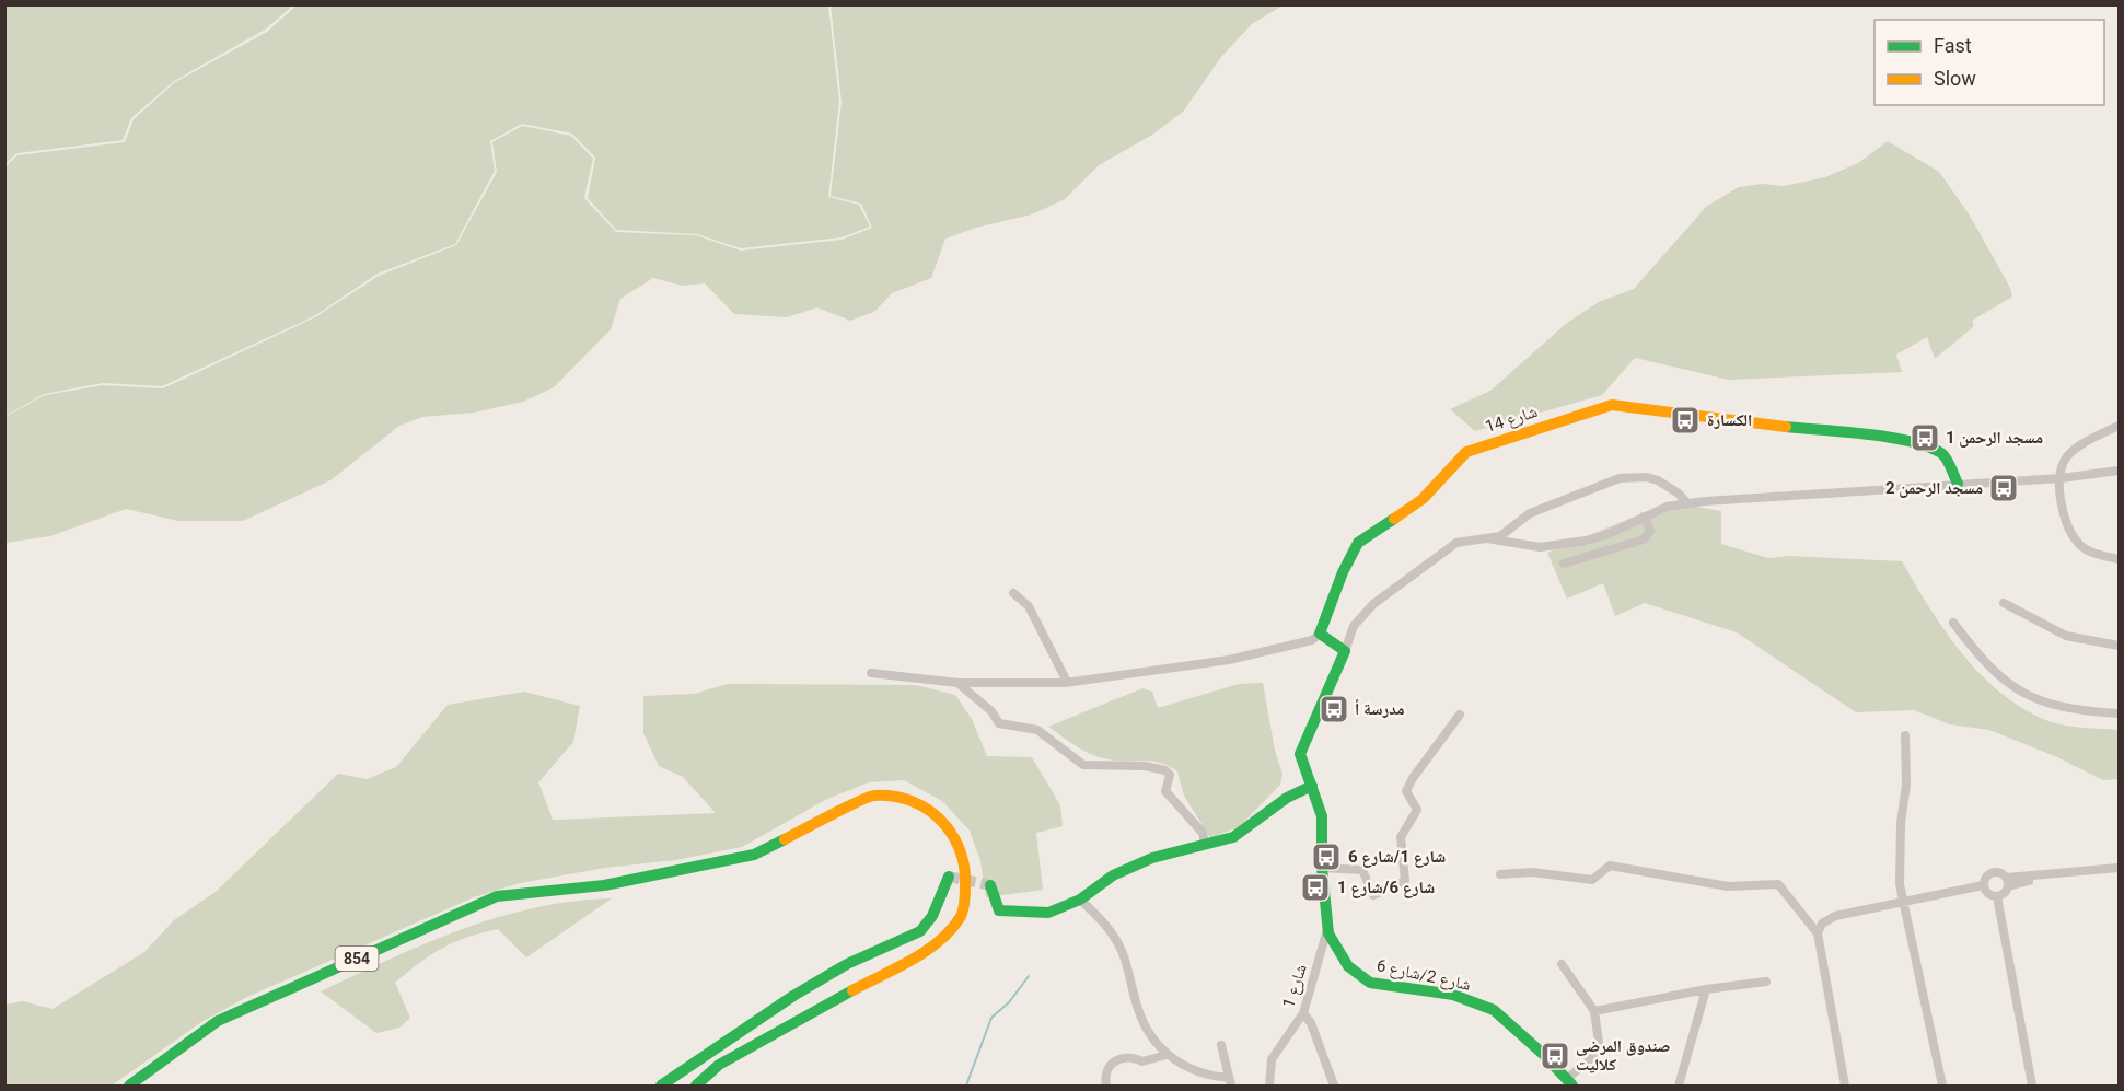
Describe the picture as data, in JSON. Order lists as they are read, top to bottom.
{
  "streets": {
    "street": [
      "شارع 14",
      "854",
      "شارع 2/شارع 6",
      "شارع 1"
    ]
  },
  "crossings": [
    ["شارع 2/شارع 6", "شارع 1"]
  ],
  "places": {
    "bus stop": [
      "الكسارة",
      "مسجد الرحمن 1",
      "مسجد الرحمن 2",
      "مدرسة أ",
      "شارع 1/شارع 6",
      "شارع 6/شارع 1",
      "صندوق المرضى كلاليت"
    ]
  },
  "legend": ["Fast", "Slow"]
}
